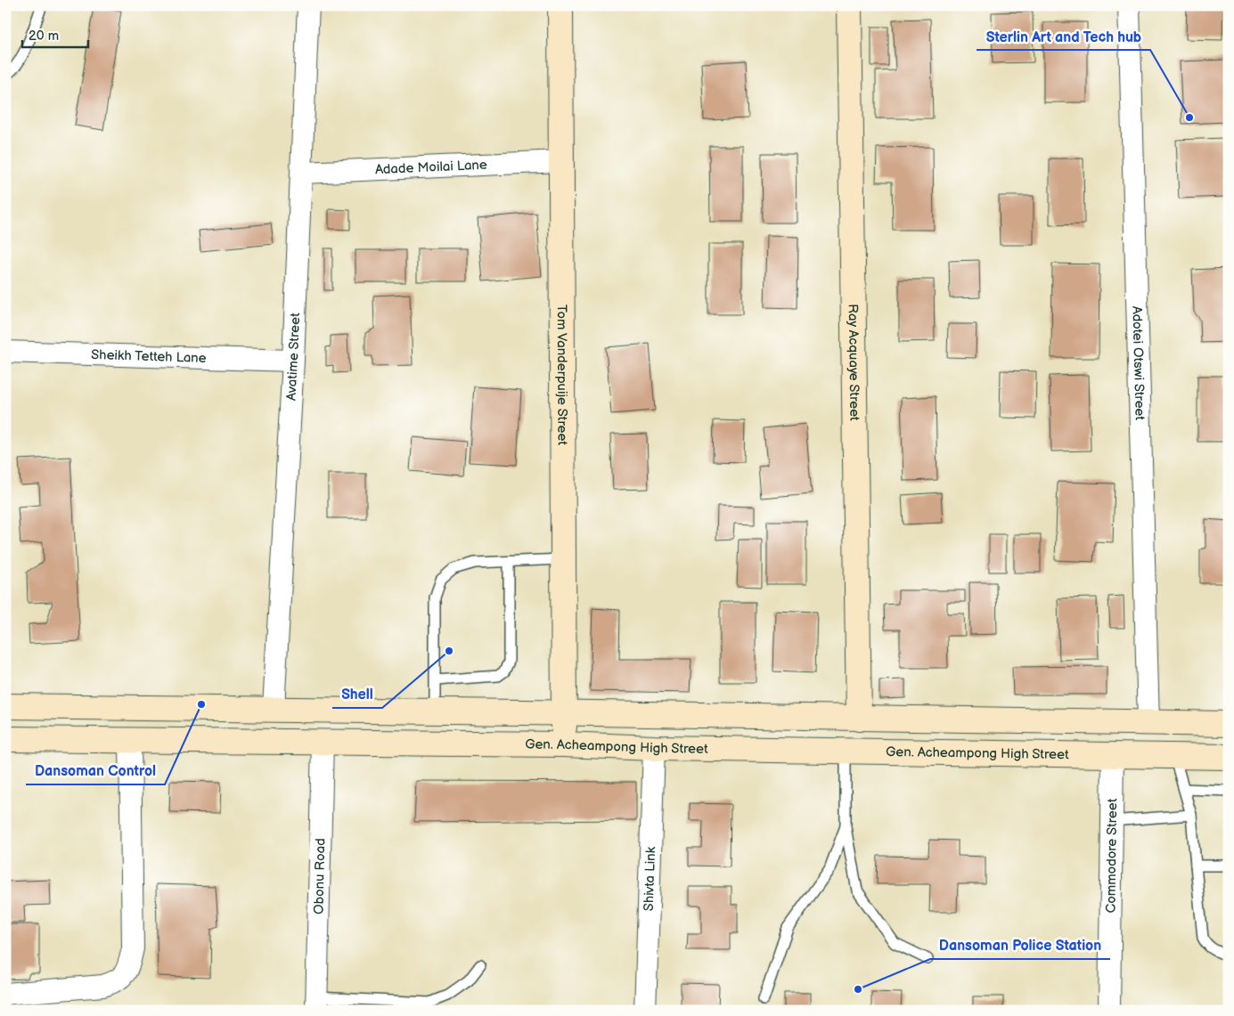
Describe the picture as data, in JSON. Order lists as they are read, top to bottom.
{
  "streets": {
    "main road": ["Ray Acquaye Street", "Tom Vanderpuije Street", "Gen. Acheampong High Street"],
    "street": [
      "Adade Moilai Lane",
      "Sheikh Tetteh Lane",
      "Avatime Street",
      "Adotei Otswi Street",
      "Commodore Street",
      "Obonu Road",
      "Shivta Link"
    ]
  },
  "crossings": [
    ["Adade Moilai Lane", "Avatime Street"],
    ["Adade Moilai Lane", "Tom Vanderpuije Street"],
    ["Sheikh Tetteh Lane", "Avatime Street"],
    ["Tom Vanderpuije Street", "Gen. Acheampong High Street"],
    ["Gen. Acheampong High Street", "Commodore Street"],
    ["Gen. Acheampong High Street", "Obonu Road"],
    ["Gen. Acheampong High Street", "Shivta Link"]
  ],
  "places": [
    "Sterlin Art and Tech hub",
    "Shell",
    "Dansoman Control",
    "Dansoman Police Station"
  ],
  "scale_bar": "20 m"
}
